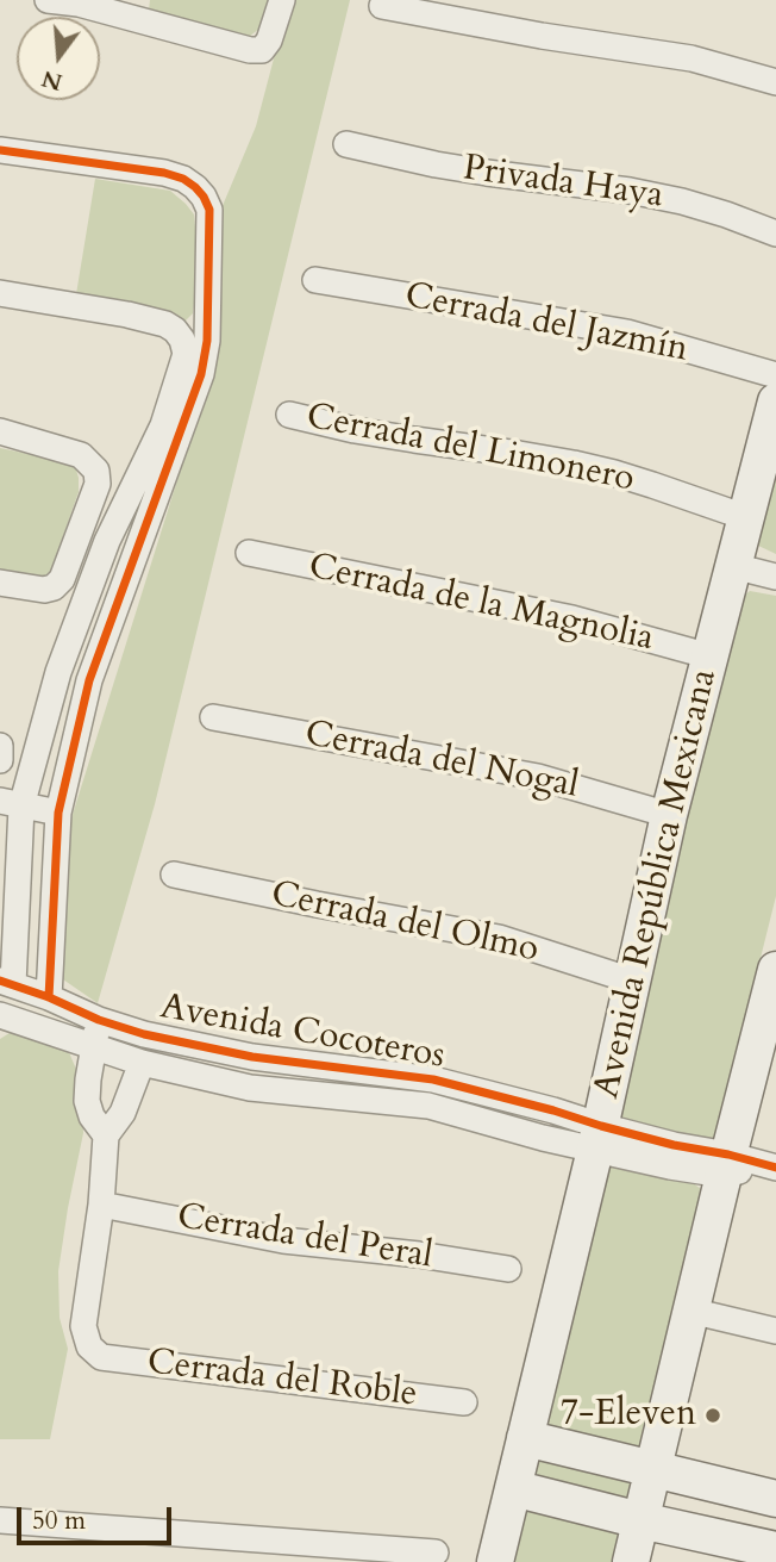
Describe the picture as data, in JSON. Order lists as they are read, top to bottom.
{
  "streets": {
    "main road": ["Avenida República Mexicana"],
    "street": [
      "Privada Haya",
      "Cerrada del Jazmín",
      "Cerrada del Limonero",
      "Cerrada de la Magnolia",
      "Cerrada del Nogal",
      "Cerrada del Olmo",
      "Avenida Cocoteros",
      "Cerrada del Peral",
      "Cerrada del Roble"
    ]
  },
  "crossings": [
    ["Cerrada del Limonero", "Avenida República Mexicana"],
    ["Cerrada de la Magnolia", "Avenida República Mexicana"],
    ["Cerrada del Nogal", "Avenida República Mexicana"],
    ["Avenida República Mexicana", "Cerrada del Olmo"],
    ["Avenida República Mexicana", "Avenida Cocoteros"],
    ["Cerrada del Peral", "Cerrada del Roble"]
  ],
  "places": ["7-Eleven"],
  "scale_bar": "50 m",
  "north": "bottom"
}
